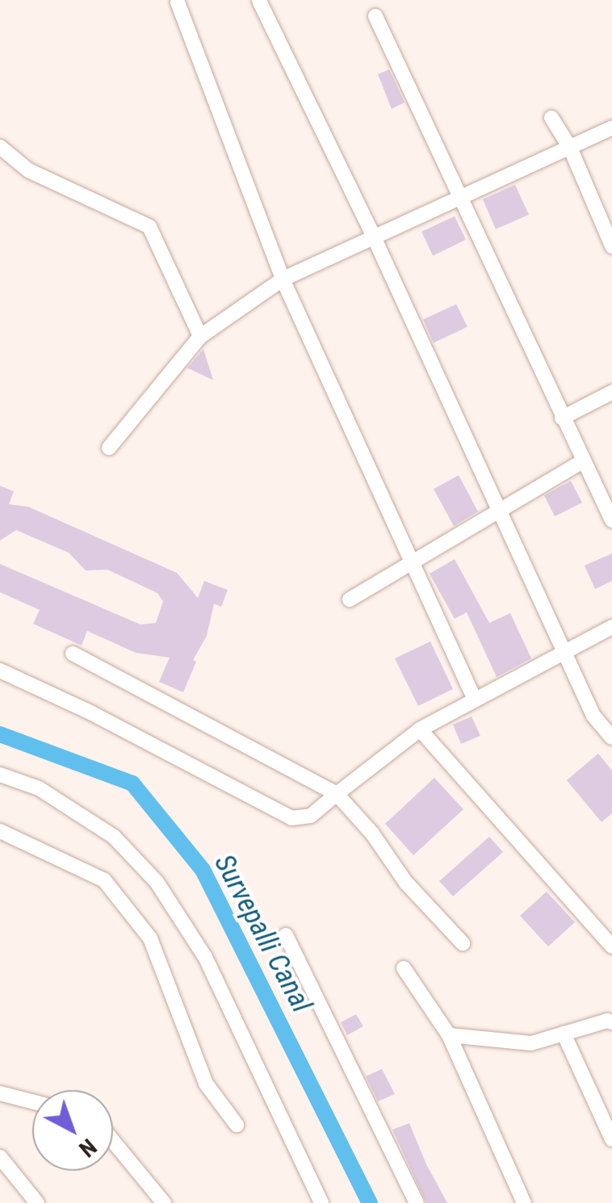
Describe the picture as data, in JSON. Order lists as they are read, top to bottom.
{
  "water": ["Survepalli Canal"],
  "north": "bottom right"
}
